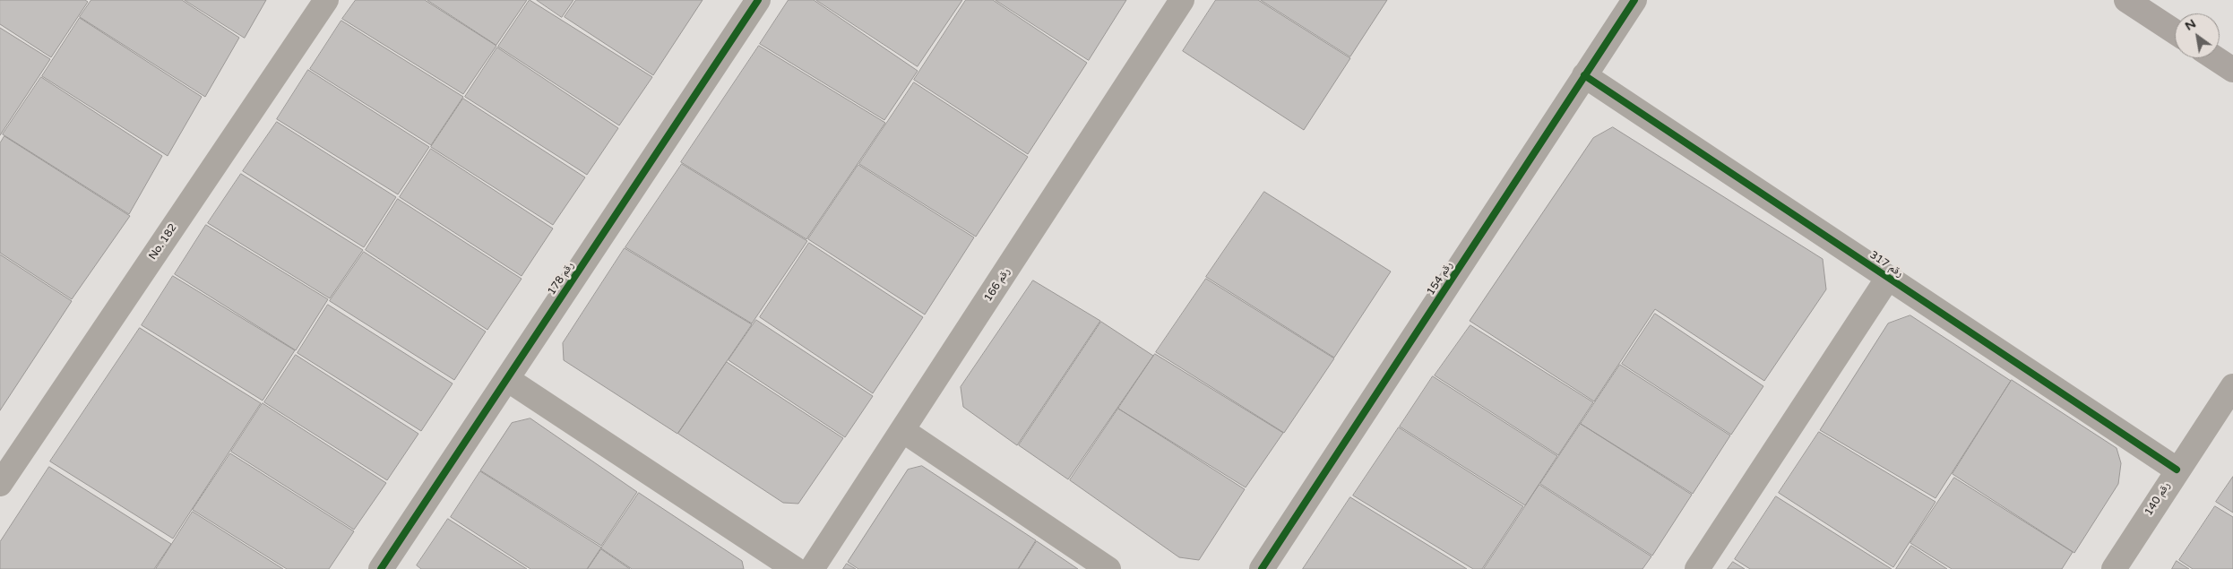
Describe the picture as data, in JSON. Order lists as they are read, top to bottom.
{
  "streets": {
    "street": [
      "No. 182",
      "رقم 317",
      "رقم 178",
      "رقم 154",
      "رقم 166",
      "رقم 140"
    ]
  },
  "crossings": [
    ["رقم 317", "رقم 154"],
    ["رقم 317", "رقم 140"]
  ],
  "north": "top left"
}
